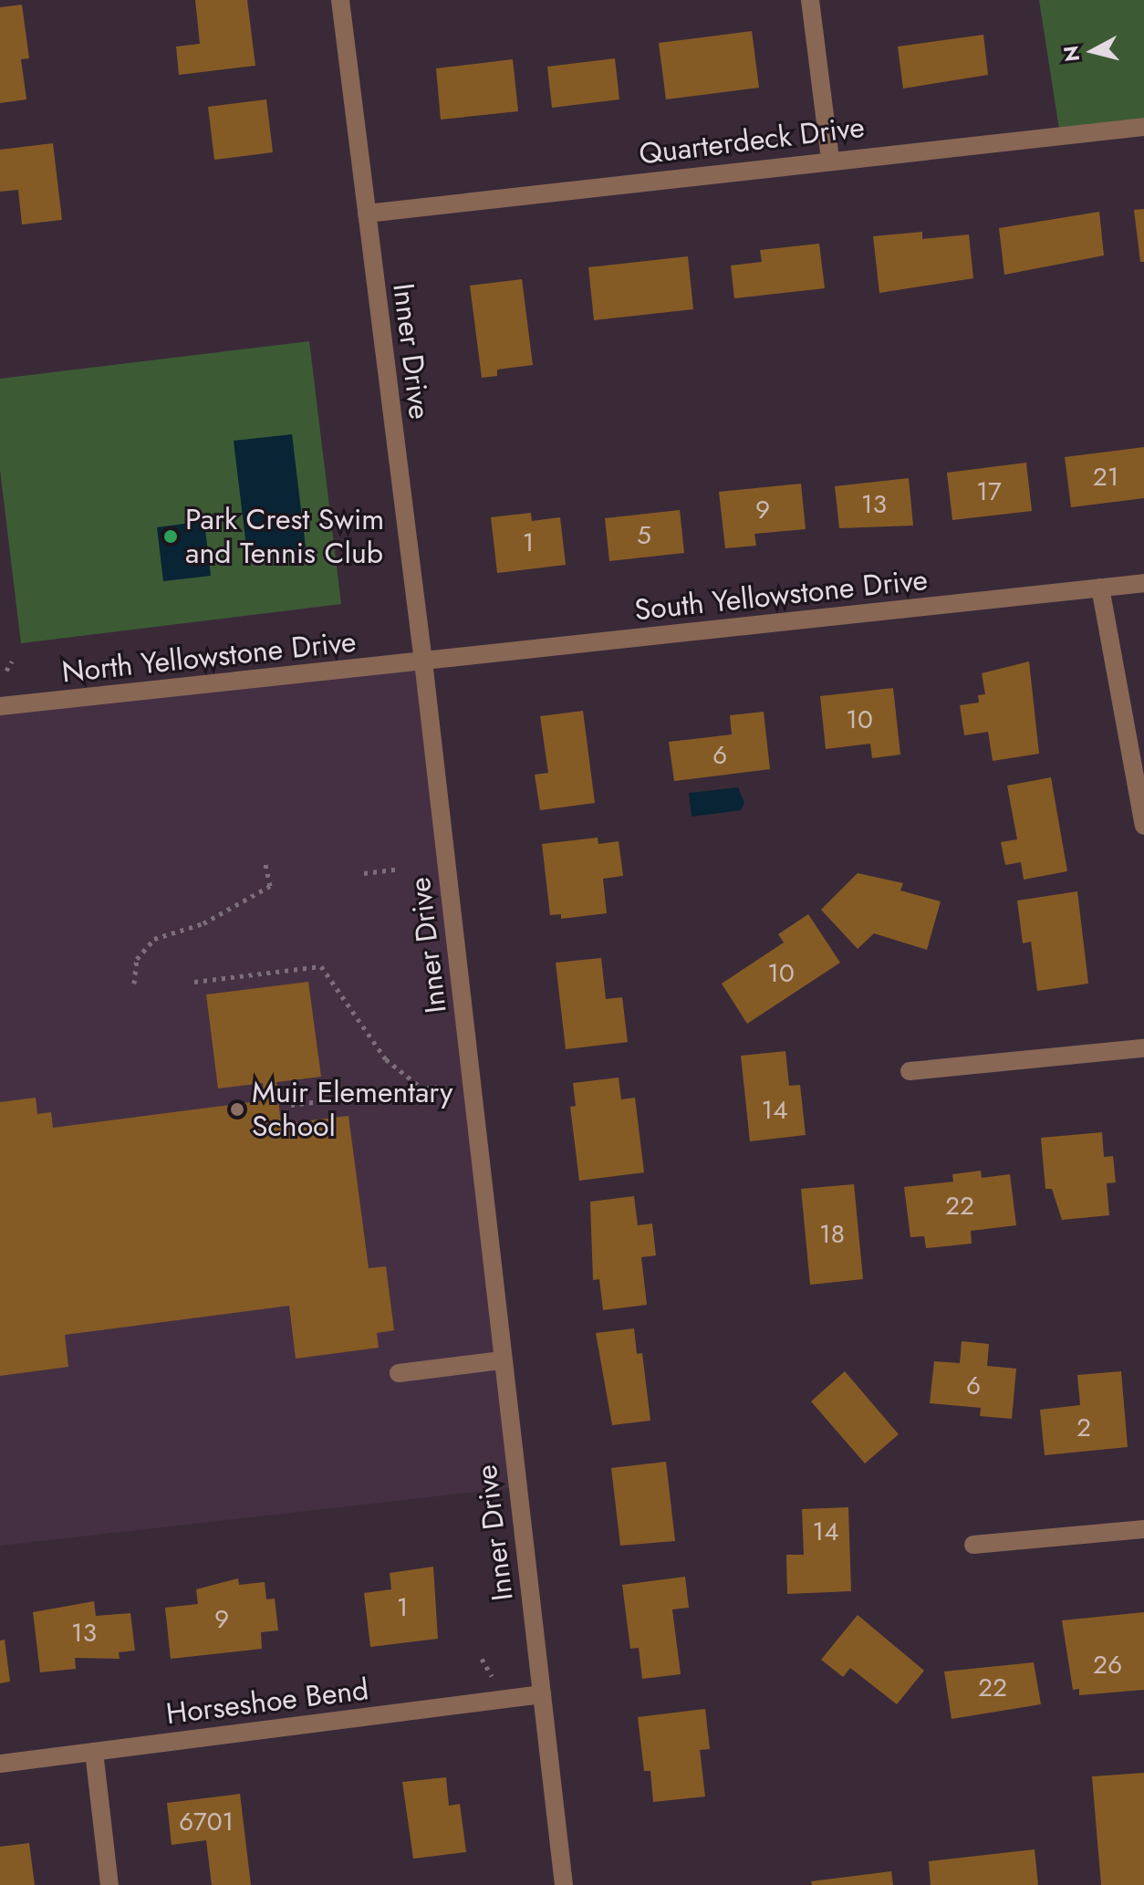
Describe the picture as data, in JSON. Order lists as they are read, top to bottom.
{
  "streets": {
    "street": [
      "Quarterdeck Drive",
      "Inner Drive",
      "South Yellowstone Drive",
      "North Yellowstone Drive",
      "Horseshoe Bend"
    ]
  },
  "crossings": [
    ["Quarterdeck Drive", "Inner Drive"],
    ["Inner Drive", "South Yellowstone Drive"],
    ["Inner Drive", "North Yellowstone Drive"],
    ["Inner Drive", "Horseshoe Bend"],
    ["South Yellowstone Drive", "North Yellowstone Drive"]
  ],
  "places": ["Park Crest Swim and Tennis Club", "Muir Elementary School"],
  "house_numbers": [
    "21",
    "17",
    "13",
    "9",
    "5",
    "1",
    "10",
    "6",
    "10",
    "14",
    "22",
    "18",
    "6",
    "2",
    "14",
    "1",
    "9",
    "13",
    "26",
    "22",
    "6701"
  ],
  "north": "left"
}
